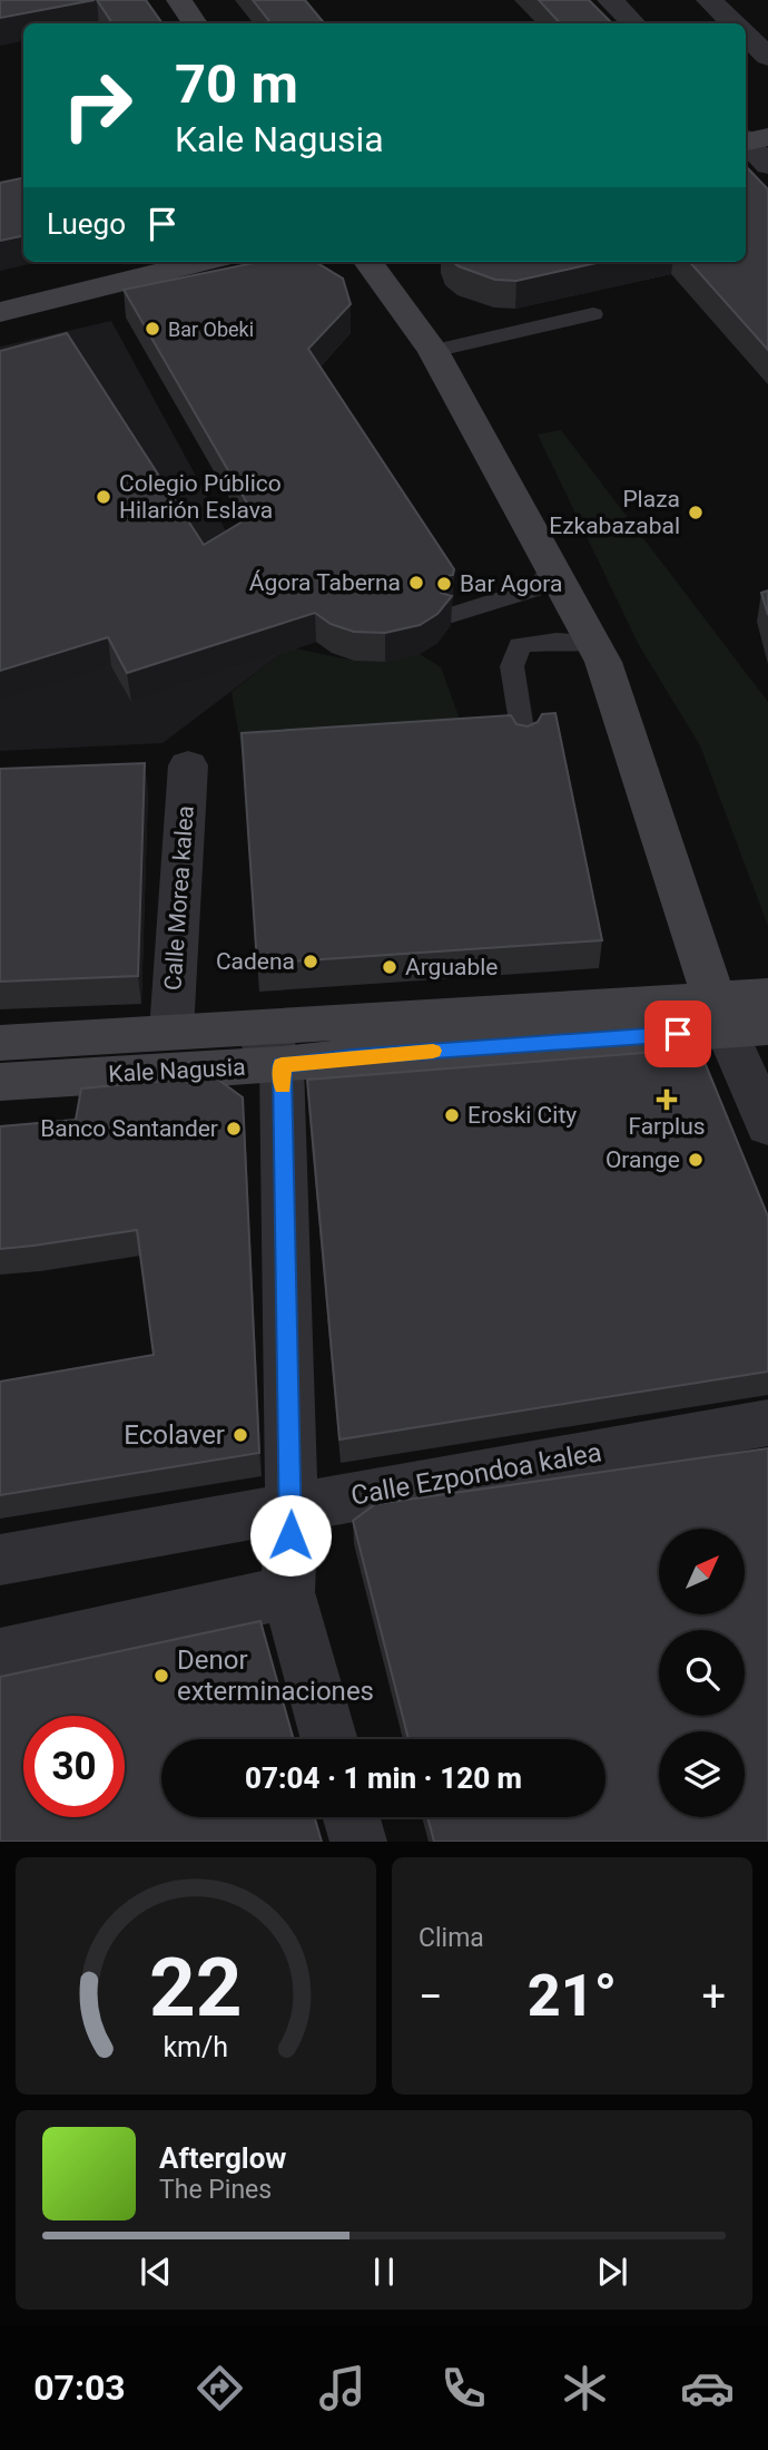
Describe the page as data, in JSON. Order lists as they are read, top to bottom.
{
  "streets": {
    "main road": ["Kale Nagusia"],
    "street": ["Calle Morea kalea", "Calle Ezpondoa kalea"]
  },
  "crossings": [
    ["Calle Morea kalea", "Kale Nagusia"]
  ],
  "places": {
    "other": [
      "Bar Obeki",
      "Colegio Público Hilarión Eslava",
      "Plaza Ezkabazabal",
      "Ágora Taberna",
      "Bar Agora",
      "Cadena",
      "Arguable",
      "Eroski City",
      "Banco Santander",
      "Orange",
      "Ecolaver",
      "Denor exterminaciones"
    ],
    "health": ["Farplus"]
  },
  "north": "top right",
  "page": {
    "turn": ["70 m", "Kale Nagusia"],
    "then": "Luego",
    "limit": "30",
    "trip": "07:04 · 1 min · 120 m",
    "tile": "Clima",
    "heat": ["−", "21°", "+"],
    "song": ["Afterglow", "The Pines"],
    "tabs": "07:03",
    "gauge": ["22", "km/h"]
  }
}
